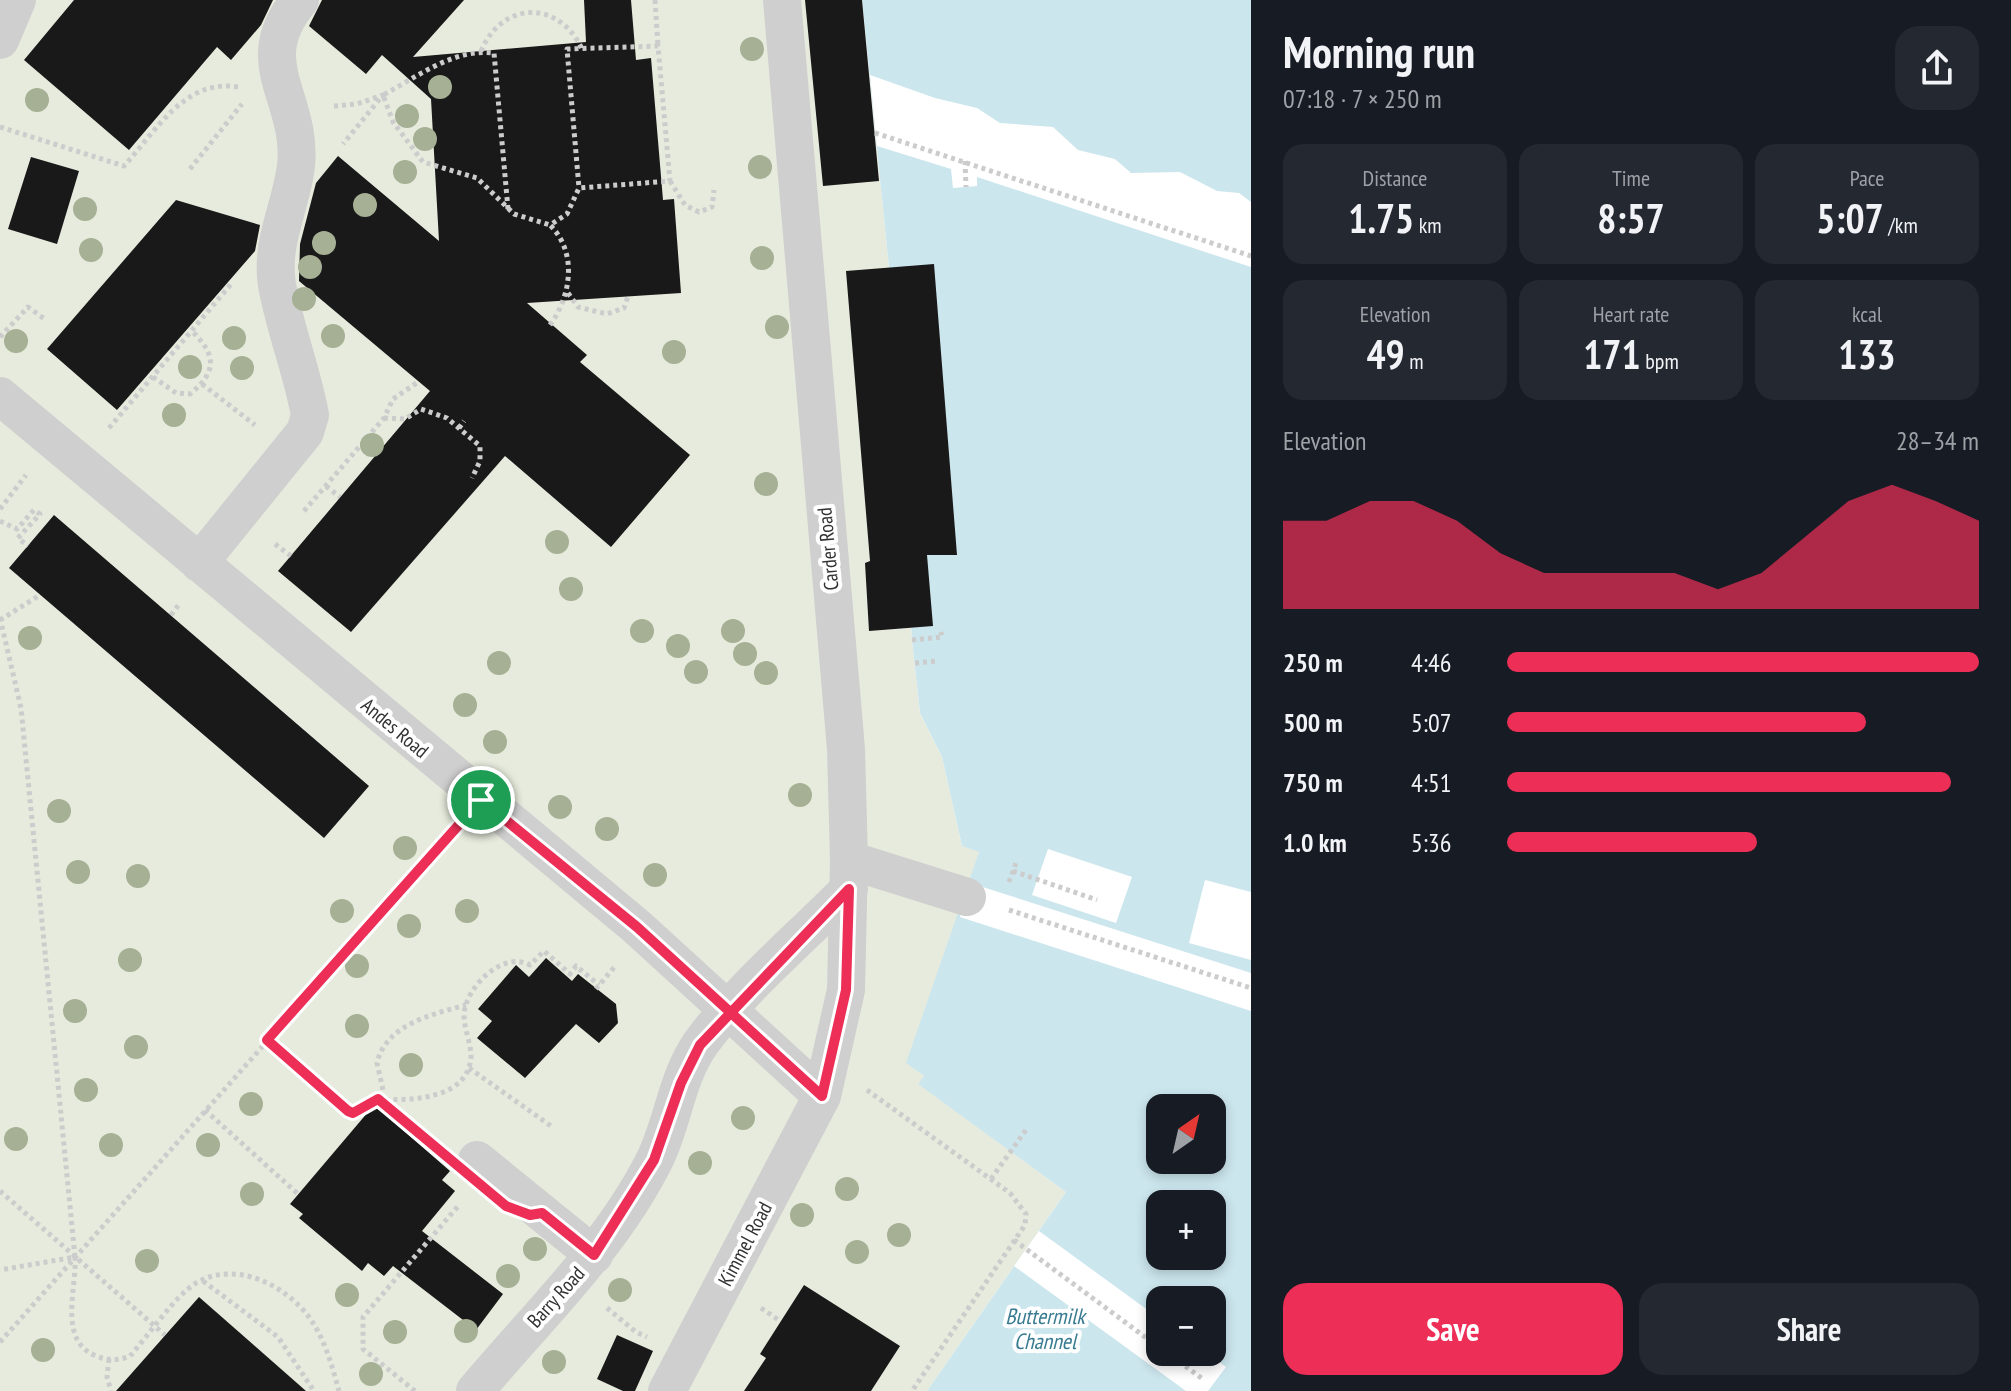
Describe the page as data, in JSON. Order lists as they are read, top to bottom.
{
  "streets": {
    "street": [
      "Carder Road",
      "Andes Road",
      "Kimmel Road",
      "Barry Road"
    ]
  },
  "crossings": [
    ["Carder Road", "Andes Road"],
    ["Carder Road", "Kimmel Road"],
    ["Carder Road", "Barry Road"],
    ["Andes Road", "Kimmel Road"],
    ["Andes Road", "Barry Road"]
  ],
  "water": ["Buttermilk Channel"],
  "north": "top right",
  "page": {
    "heading": ["Morning run", "07:18 · 7 × 250 m"],
    "stats": [
      ["Distance", "1.75 km"],
      ["Time", "8:57"],
      ["Pace", "5:07 /km"],
      ["Elevation", "49 m"],
      ["Heart rate", "171 bpm"],
      ["kcal", "133"]
    ],
    "chart": ["Elevation", "28–34 m"],
    "list": [
      {
        "name": "250 m",
        "note": "4:46"
      },
      {
        "name": "500 m",
        "note": "5:07"
      },
      {
        "name": "750 m",
        "note": "4:51"
      },
      {
        "name": "1.0 km",
        "note": "5:36"
      }
    ],
    "map_buttons": ["+", "−"],
    "buttons": ["Save", "Share"]
  }
}
